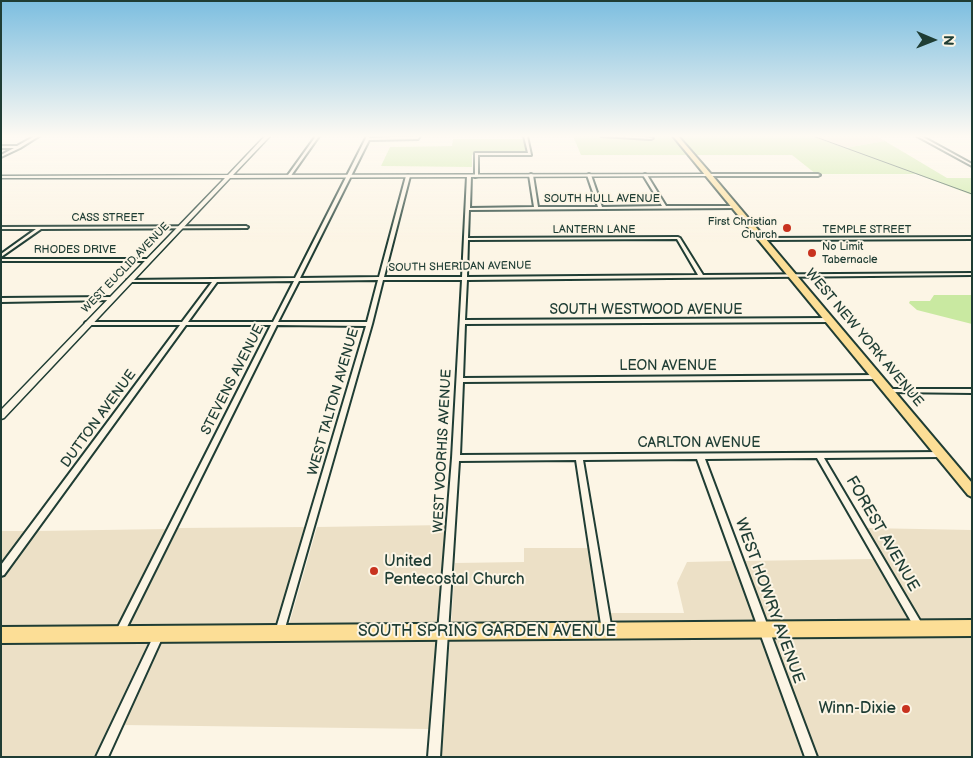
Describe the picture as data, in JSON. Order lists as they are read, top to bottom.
{
  "streets": {
    "highway": ["SOUTH SPRING GARDEN AVENUE"],
    "main road": ["WEST NEW YORK AVENUE"],
    "street": [
      "SOUTH HULL AVENUE",
      "CASS STREET",
      "LANTERN LANE",
      "TEMPLE STREET",
      "RHODES DRIVE",
      "SOUTH SHERIDAN AVENUE",
      "WEST EUCLID AVENUE",
      "SOUTH WESTWOOD AVENUE",
      "LEON AVENUE",
      "STEVENS AVENUE",
      "WEST TALTON AVENUE",
      "DUTTON AVENUE",
      "CARLTON AVENUE",
      "WEST VOORHIS AVENUE",
      "FOREST AVENUE",
      "WEST HOWRY AVENUE"
    ]
  },
  "crossings": [
    ["SOUTH HULL AVENUE", "WEST NEW YORK AVENUE"],
    ["SOUTH HULL AVENUE", "WEST VOORHIS AVENUE"],
    ["CASS STREET", "WEST EUCLID AVENUE"],
    ["LANTERN LANE", "SOUTH SHERIDAN AVENUE"],
    ["LANTERN LANE", "WEST VOORHIS AVENUE"],
    ["TEMPLE STREET", "WEST NEW YORK AVENUE"],
    ["RHODES DRIVE", "WEST EUCLID AVENUE"],
    ["SOUTH SHERIDAN AVENUE", "WEST EUCLID AVENUE"],
    ["SOUTH SHERIDAN AVENUE", "WEST NEW YORK AVENUE"],
    ["SOUTH SHERIDAN AVENUE", "STEVENS AVENUE"],
    ["SOUTH SHERIDAN AVENUE", "WEST TALTON AVENUE"],
    ["SOUTH SHERIDAN AVENUE", "DUTTON AVENUE"],
    ["SOUTH SHERIDAN AVENUE", "WEST VOORHIS AVENUE"],
    ["SOUTH WESTWOOD AVENUE", "WEST NEW YORK AVENUE"],
    ["SOUTH WESTWOOD AVENUE", "WEST VOORHIS AVENUE"],
    ["WEST NEW YORK AVENUE", "LEON AVENUE"],
    ["WEST NEW YORK AVENUE", "CARLTON AVENUE"],
    ["LEON AVENUE", "WEST VOORHIS AVENUE"],
    ["STEVENS AVENUE", "SOUTH SPRING GARDEN AVENUE"],
    ["WEST TALTON AVENUE", "SOUTH SPRING GARDEN AVENUE"],
    ["CARLTON AVENUE", "WEST VOORHIS AVENUE"],
    ["CARLTON AVENUE", "FOREST AVENUE"],
    ["CARLTON AVENUE", "WEST HOWRY AVENUE"],
    ["WEST VOORHIS AVENUE", "SOUTH SPRING GARDEN AVENUE"],
    ["FOREST AVENUE", "SOUTH SPRING GARDEN AVENUE"],
    ["WEST HOWRY AVENUE", "SOUTH SPRING GARDEN AVENUE"]
  ],
  "places": [
    "First Christian Church",
    "No Limit Tabernacle",
    "United Pentecostal Church",
    "Winn-Dixie"
  ],
  "north": "right"
}
